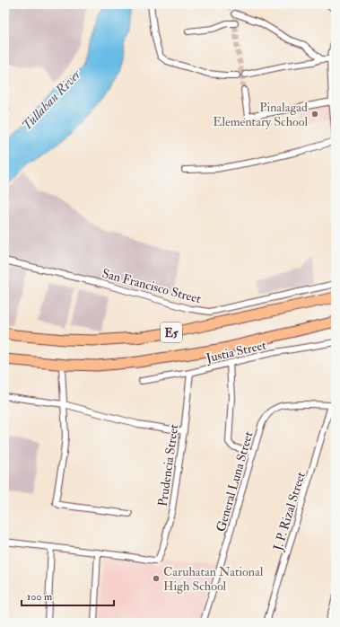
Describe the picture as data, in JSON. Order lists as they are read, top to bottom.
{
  "streets": {
    "highway": ["E5"],
    "street": [
      "San Francisco Street",
      "Justia Street",
      "Prudencia Street",
      "General Luna Street",
      "J. P. Rizal Street"
    ]
  },
  "crossings": [
    ["Justia Street", "Prudencia Street"],
    ["General Luna Street", "J. P. Rizal Street"]
  ],
  "water": ["Tullahan River"],
  "places": ["Pinalagad Elementary School", "Caruhatan National High School"],
  "scale_bar": "100 m"
}
